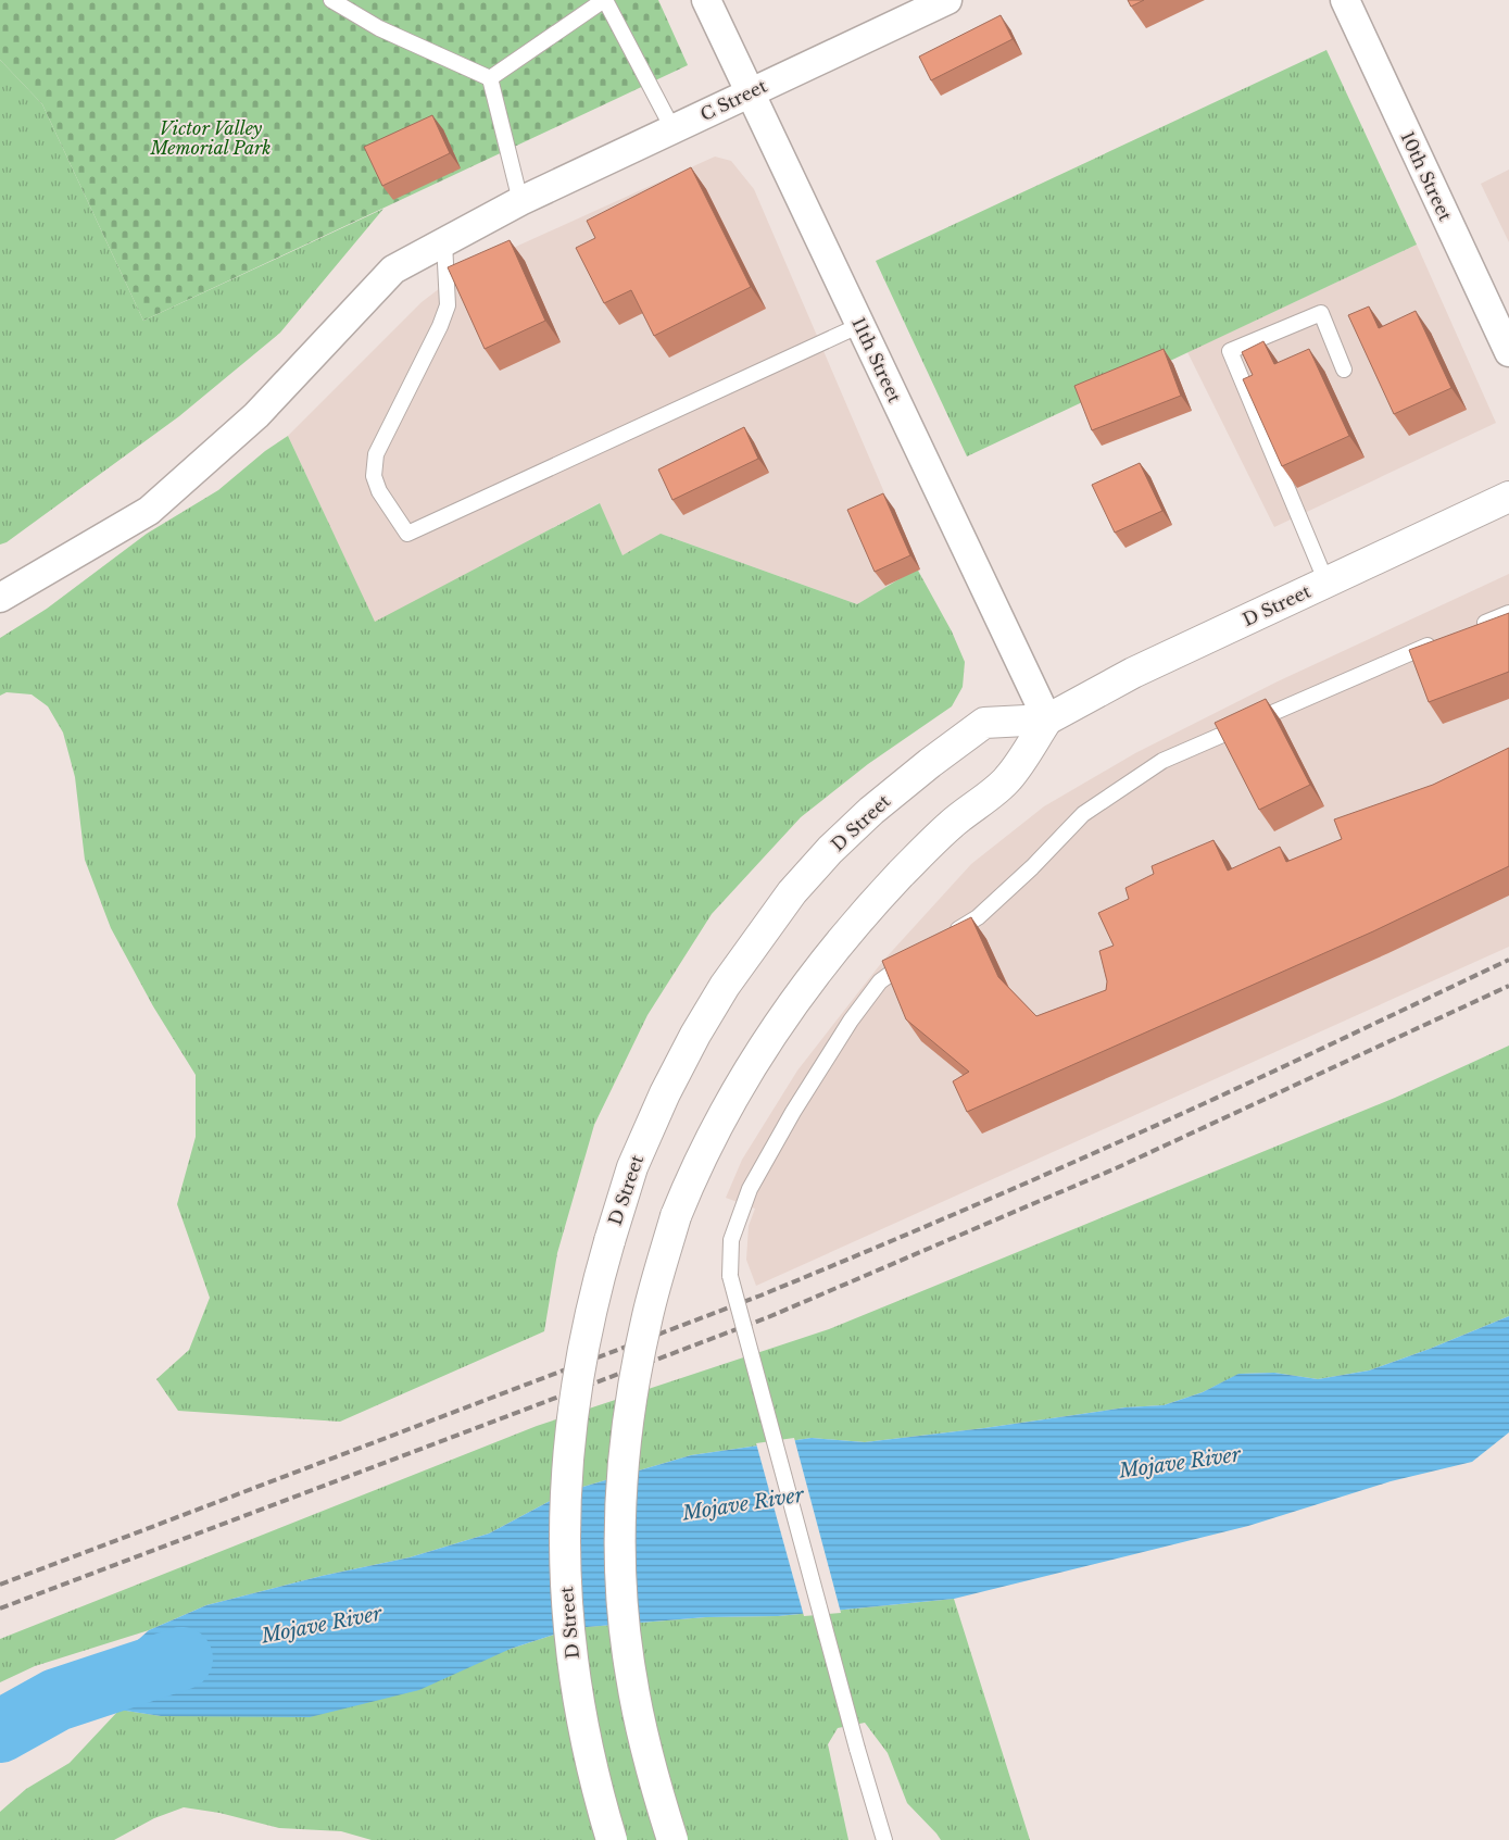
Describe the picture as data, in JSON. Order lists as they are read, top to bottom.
{
  "streets": {
    "main road": ["D Street"],
    "street": ["C Street", "10th Street", "11th Street"]
  },
  "crossings": [
    ["C Street", "11th Street"],
    ["11th Street", "D Street"]
  ],
  "water": ["Mojave River"],
  "parks": ["Victor Valley Memorial Park"]
}
